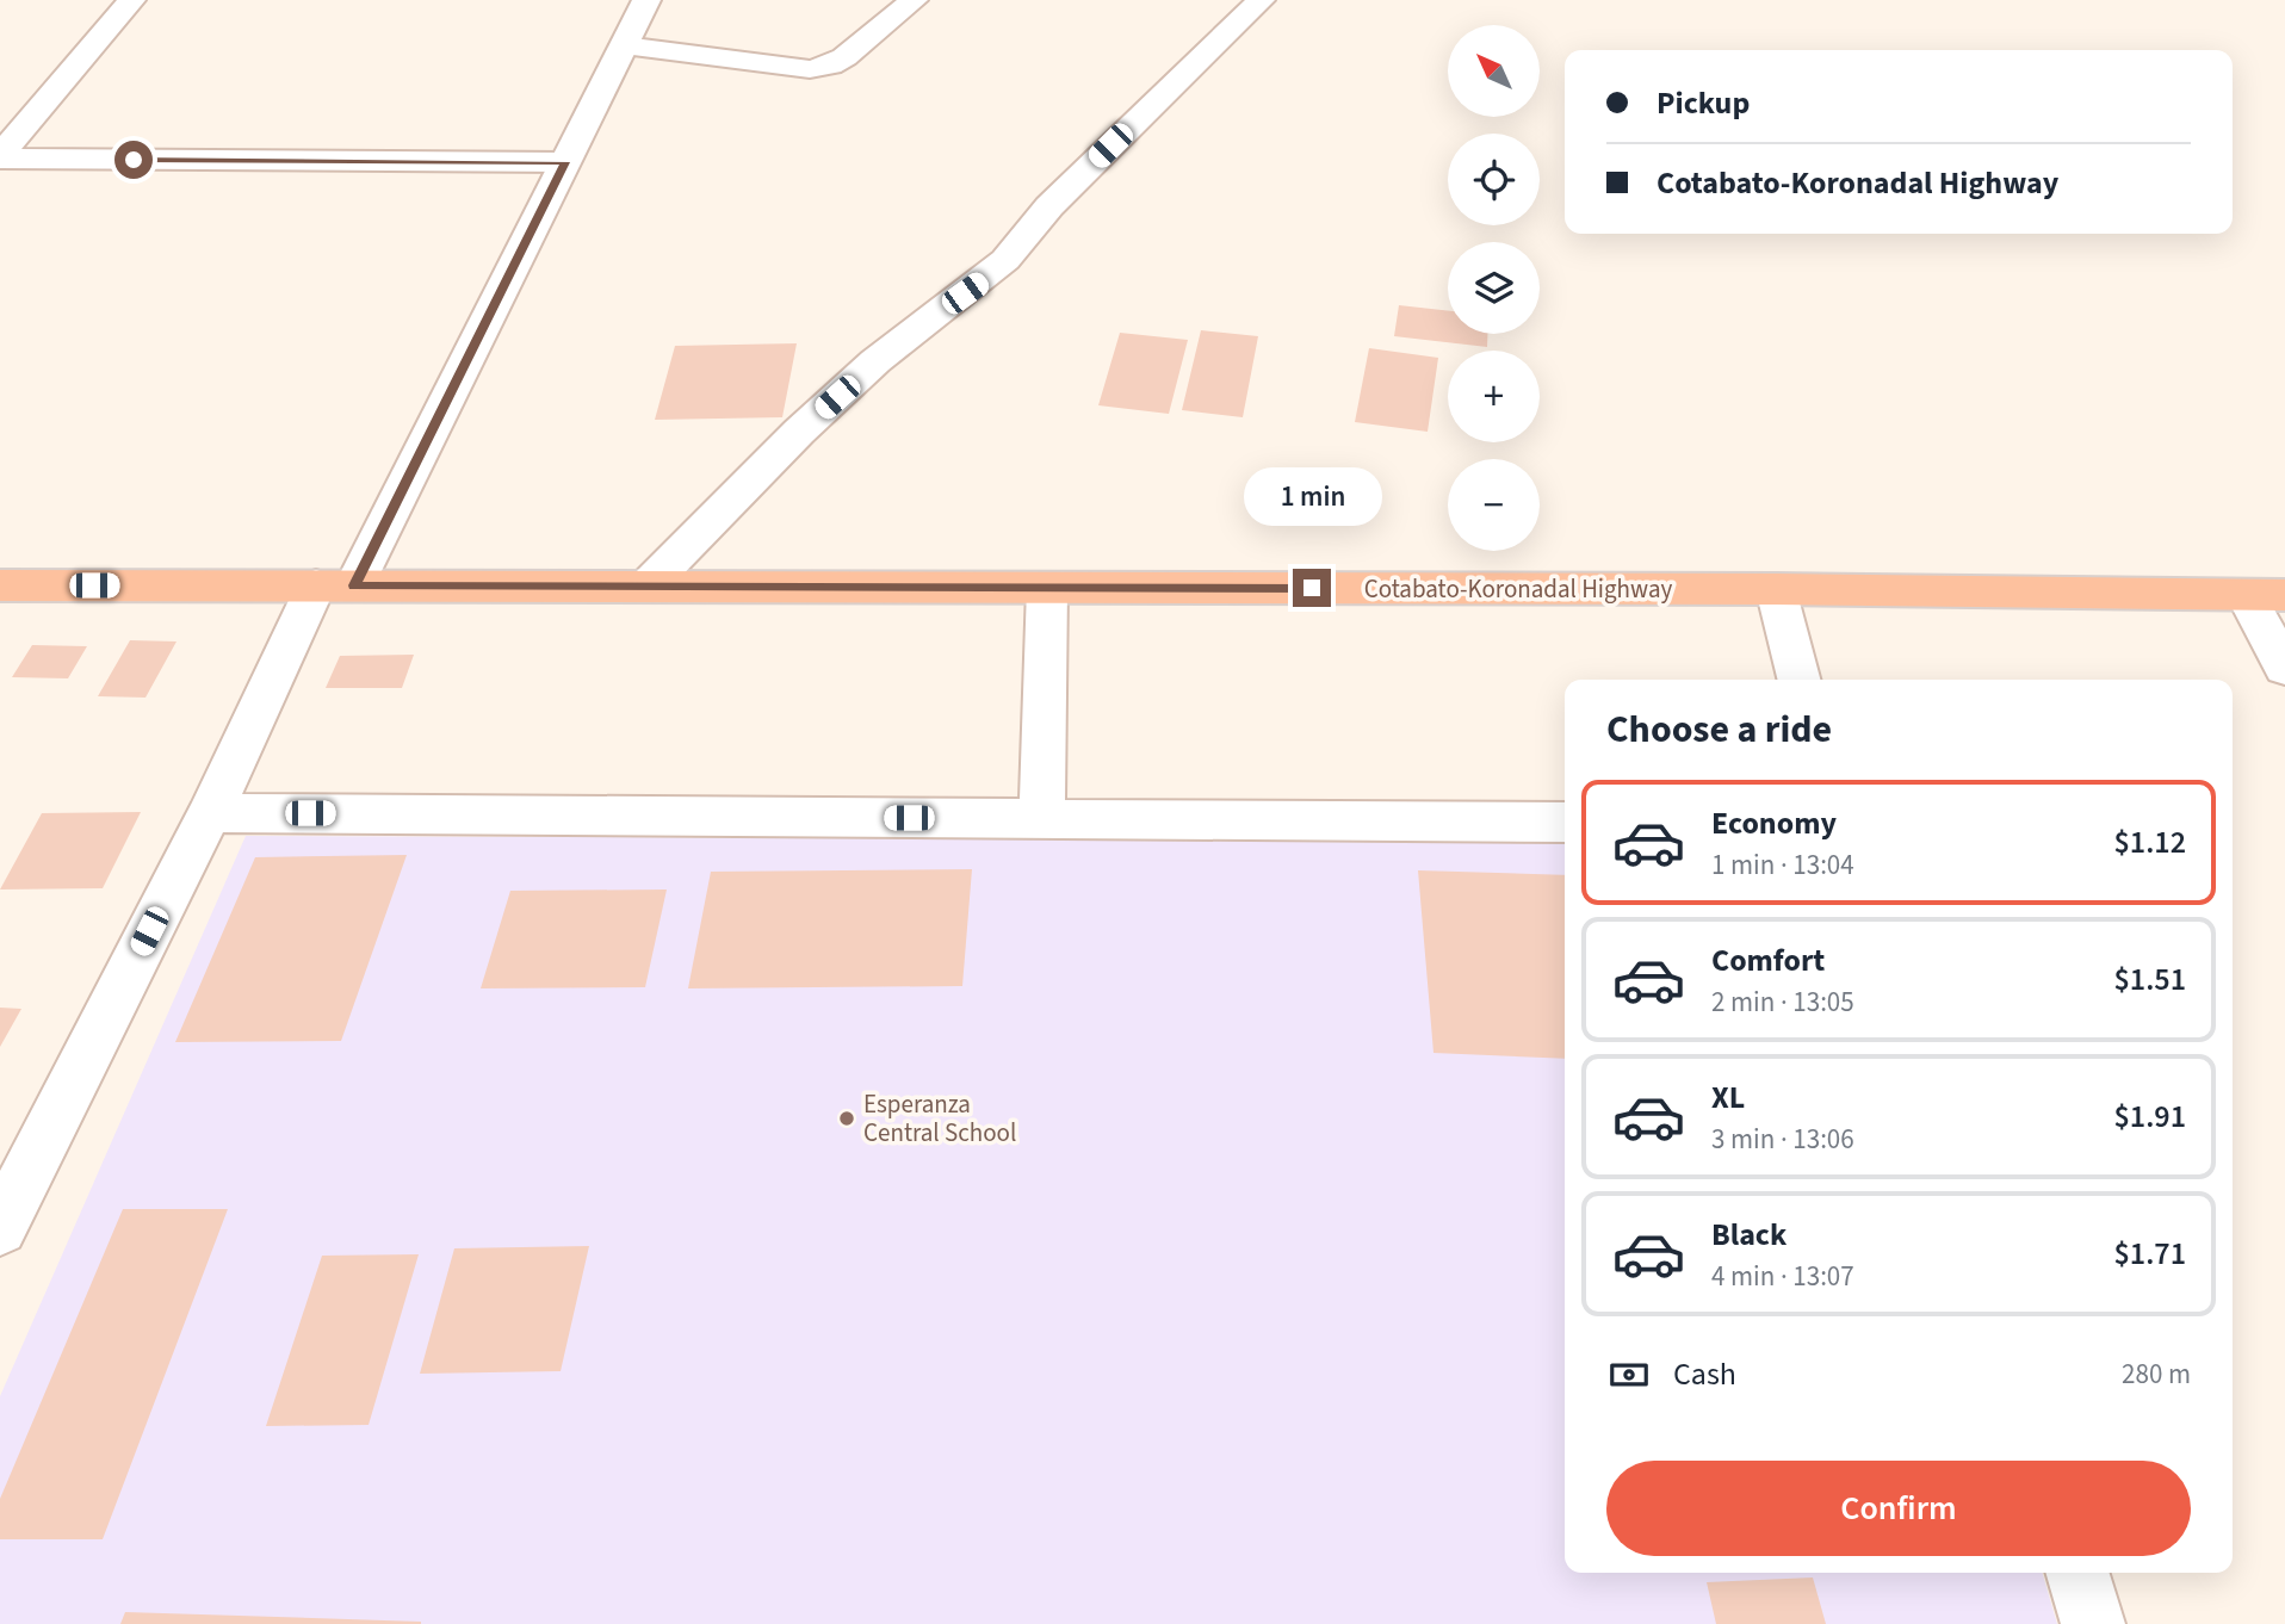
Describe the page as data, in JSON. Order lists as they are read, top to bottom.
{
  "streets": {
    "highway": ["Cotabato-Koronadal Highway"]
  },
  "places": ["Esperanza Central School"],
  "north": "top left",
  "page": {
    "map_buttons": ["+", "−"],
    "banner": ["Pickup", "Cotabato-Koronadal Highway"],
    "bubble": "1 min",
    "heading": "Choose a ride",
    "list": [
      {
        "name": "Economy",
        "note": "1 min · 13:04",
        "value": "$1.12"
      },
      {
        "name": "Comfort",
        "note": "2 min · 13:05",
        "value": "$1.51"
      },
      {
        "name": "XL",
        "note": "3 min · 13:06",
        "value": "$1.91"
      },
      {
        "name": "Black",
        "note": "4 min · 13:07",
        "value": "$1.71"
      }
    ],
    "pay": ["Cash", "280 m"],
    "buttons": "Confirm"
  }
}
